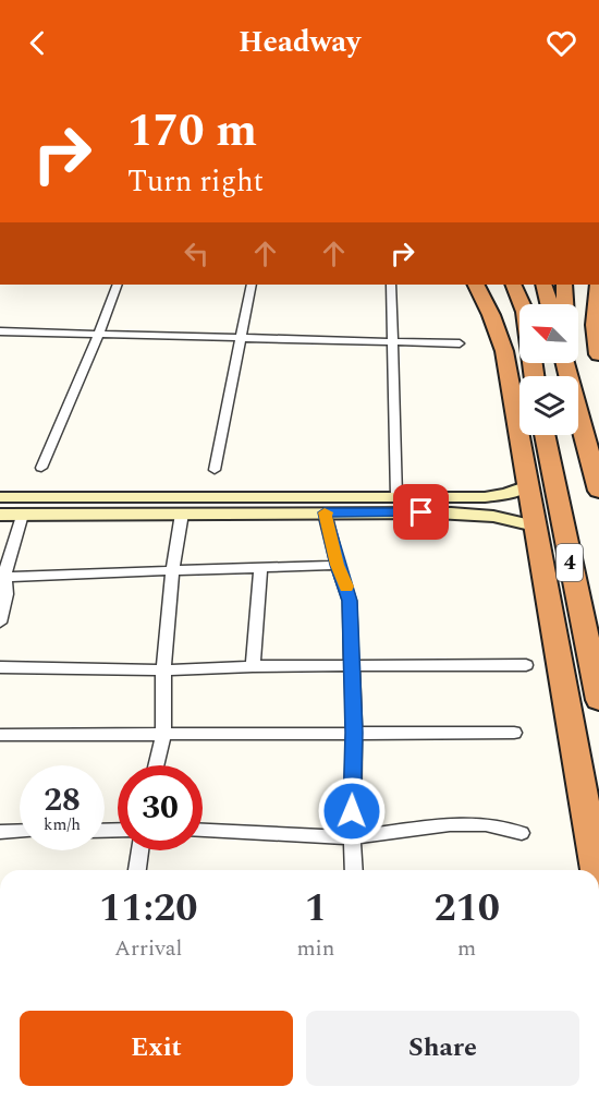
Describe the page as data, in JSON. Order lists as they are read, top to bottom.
{
  "streets": {
    "highway": ["4"]
  },
  "north": "top left",
  "page": {
    "header": "Headway",
    "turn": ["170 m", "Turn right"],
    "speed": "28 km/h",
    "limit": "30",
    "eta": [
      "11:20",
      "Arrival",
      "1",
      "min",
      "210",
      "m"
    ],
    "buttons": ["Exit", "Share"]
  }
}
